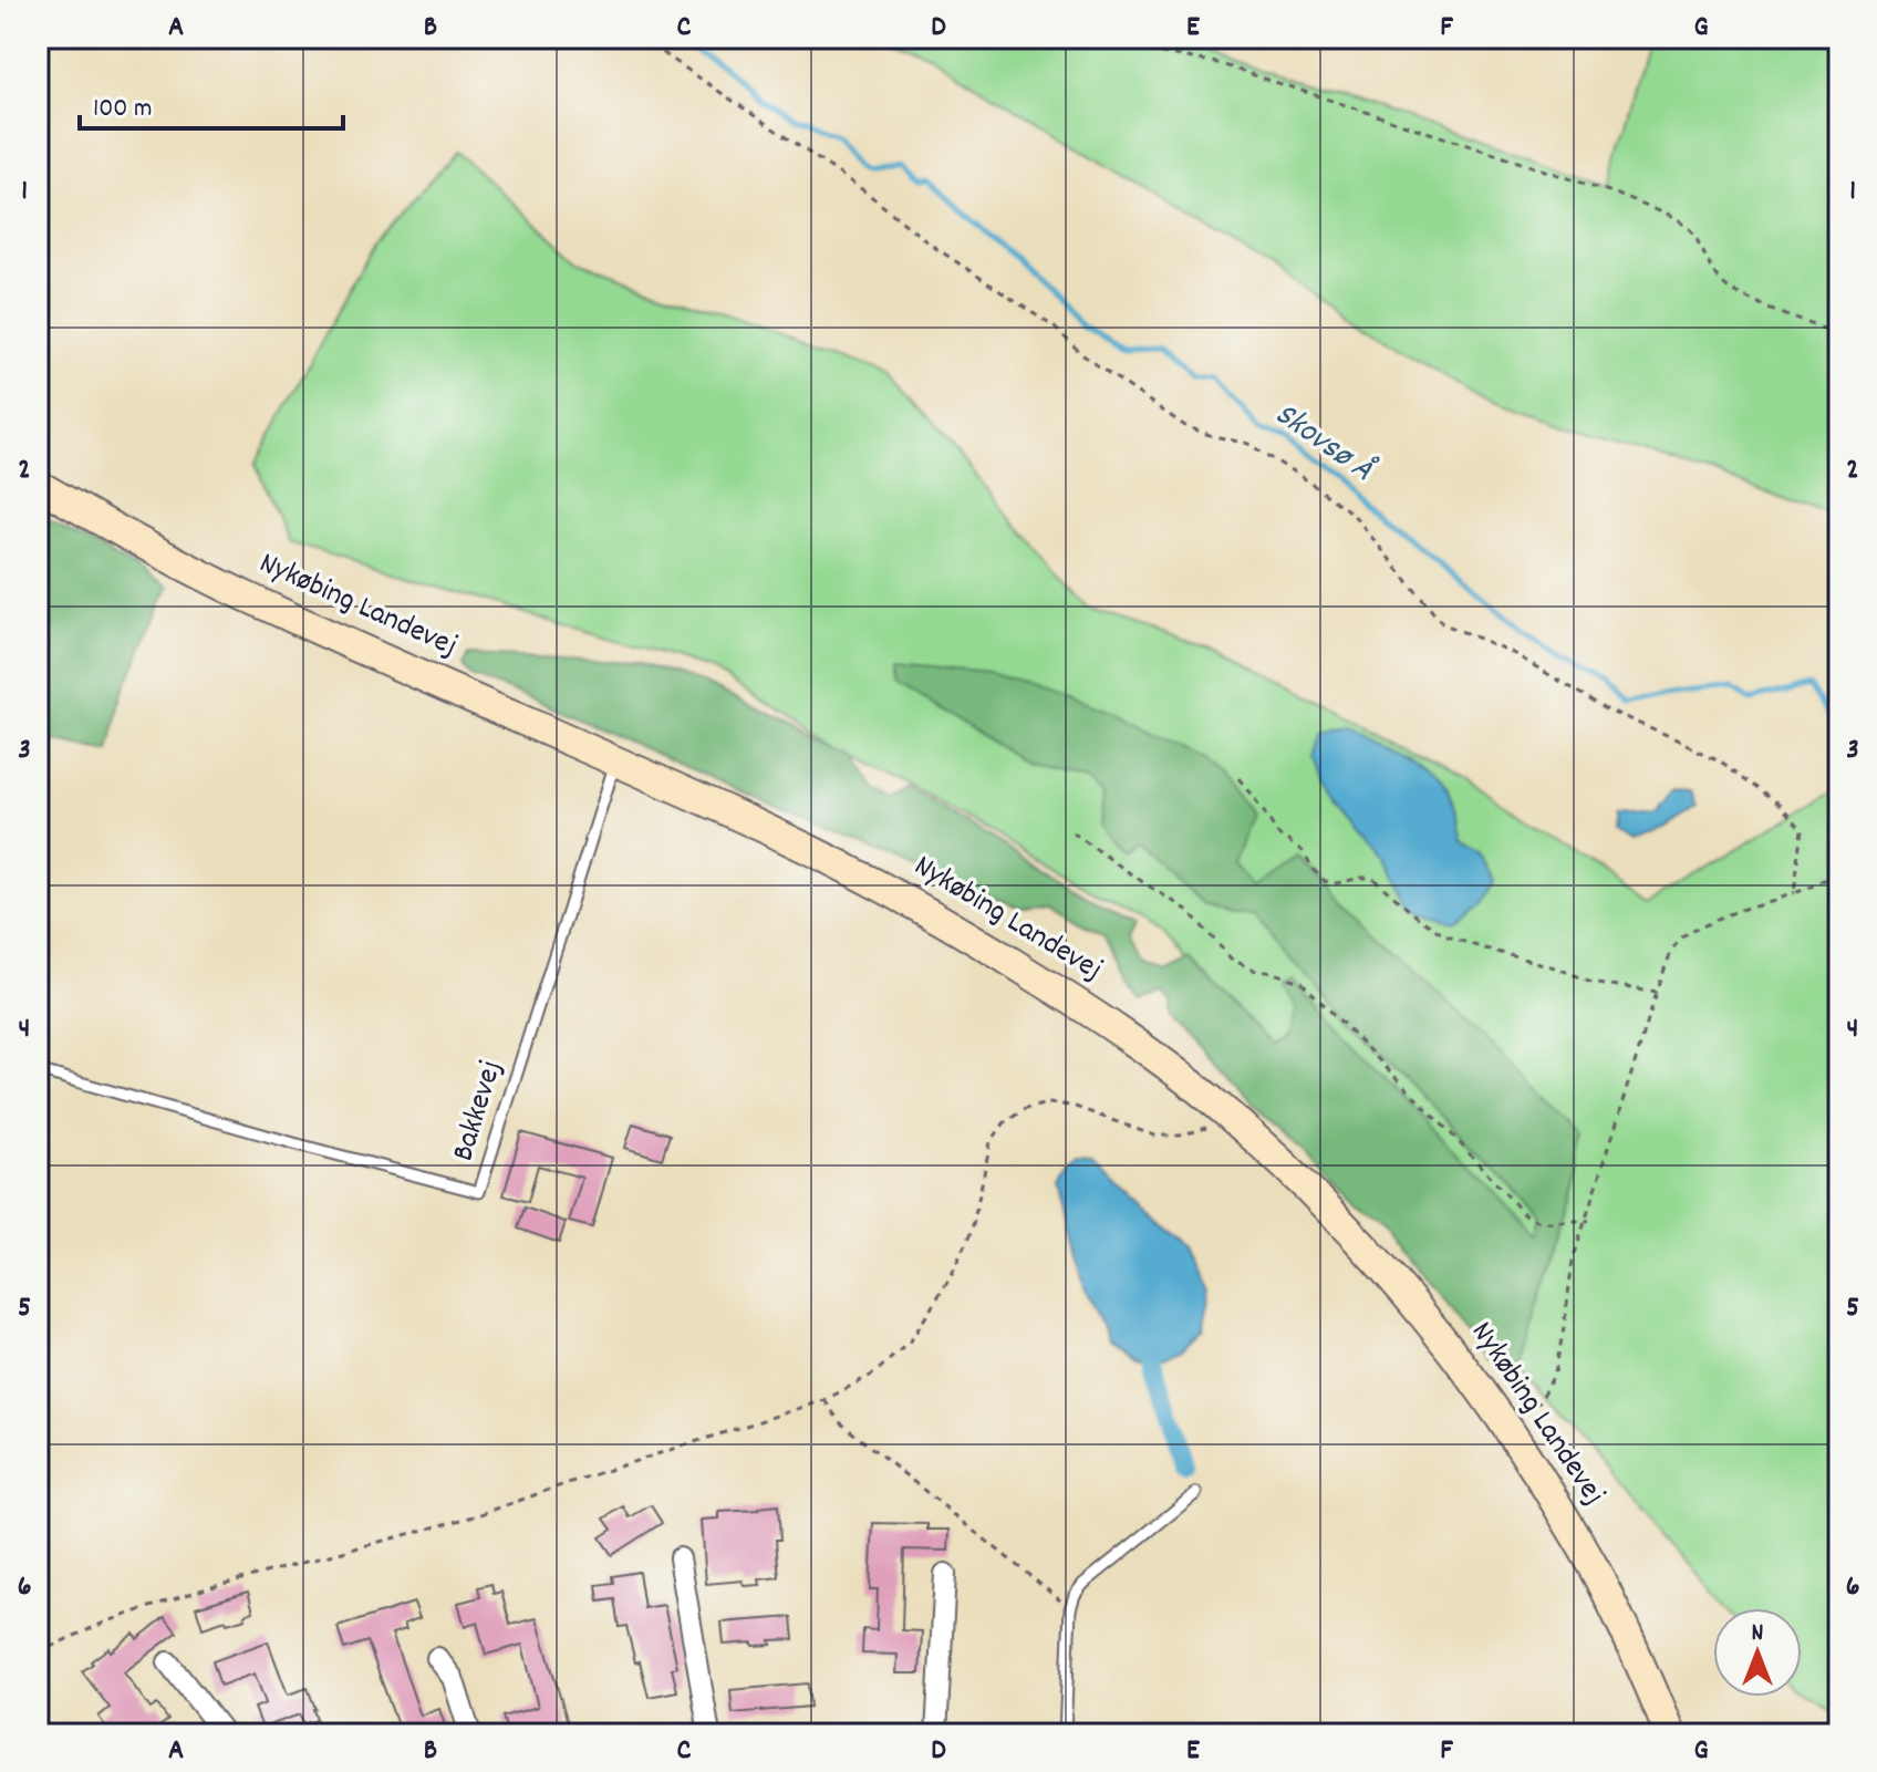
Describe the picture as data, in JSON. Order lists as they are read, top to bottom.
{
  "streets": {
    "main road": ["Nykøbing Landevej"],
    "lane": ["Bakkevej"]
  },
  "crossings": [
    ["Nykøbing Landevej", "Bakkevej"]
  ],
  "water": ["Skovsø Å"],
  "scale_bar": "100 m",
  "north": "top",
  "grid": {
    "columns": [
      "A",
      "B",
      "C",
      "D",
      "E",
      "F",
      "G"
    ],
    "rows": [
      "1",
      "2",
      "3",
      "4",
      "5",
      "6"
    ]
  }
}
